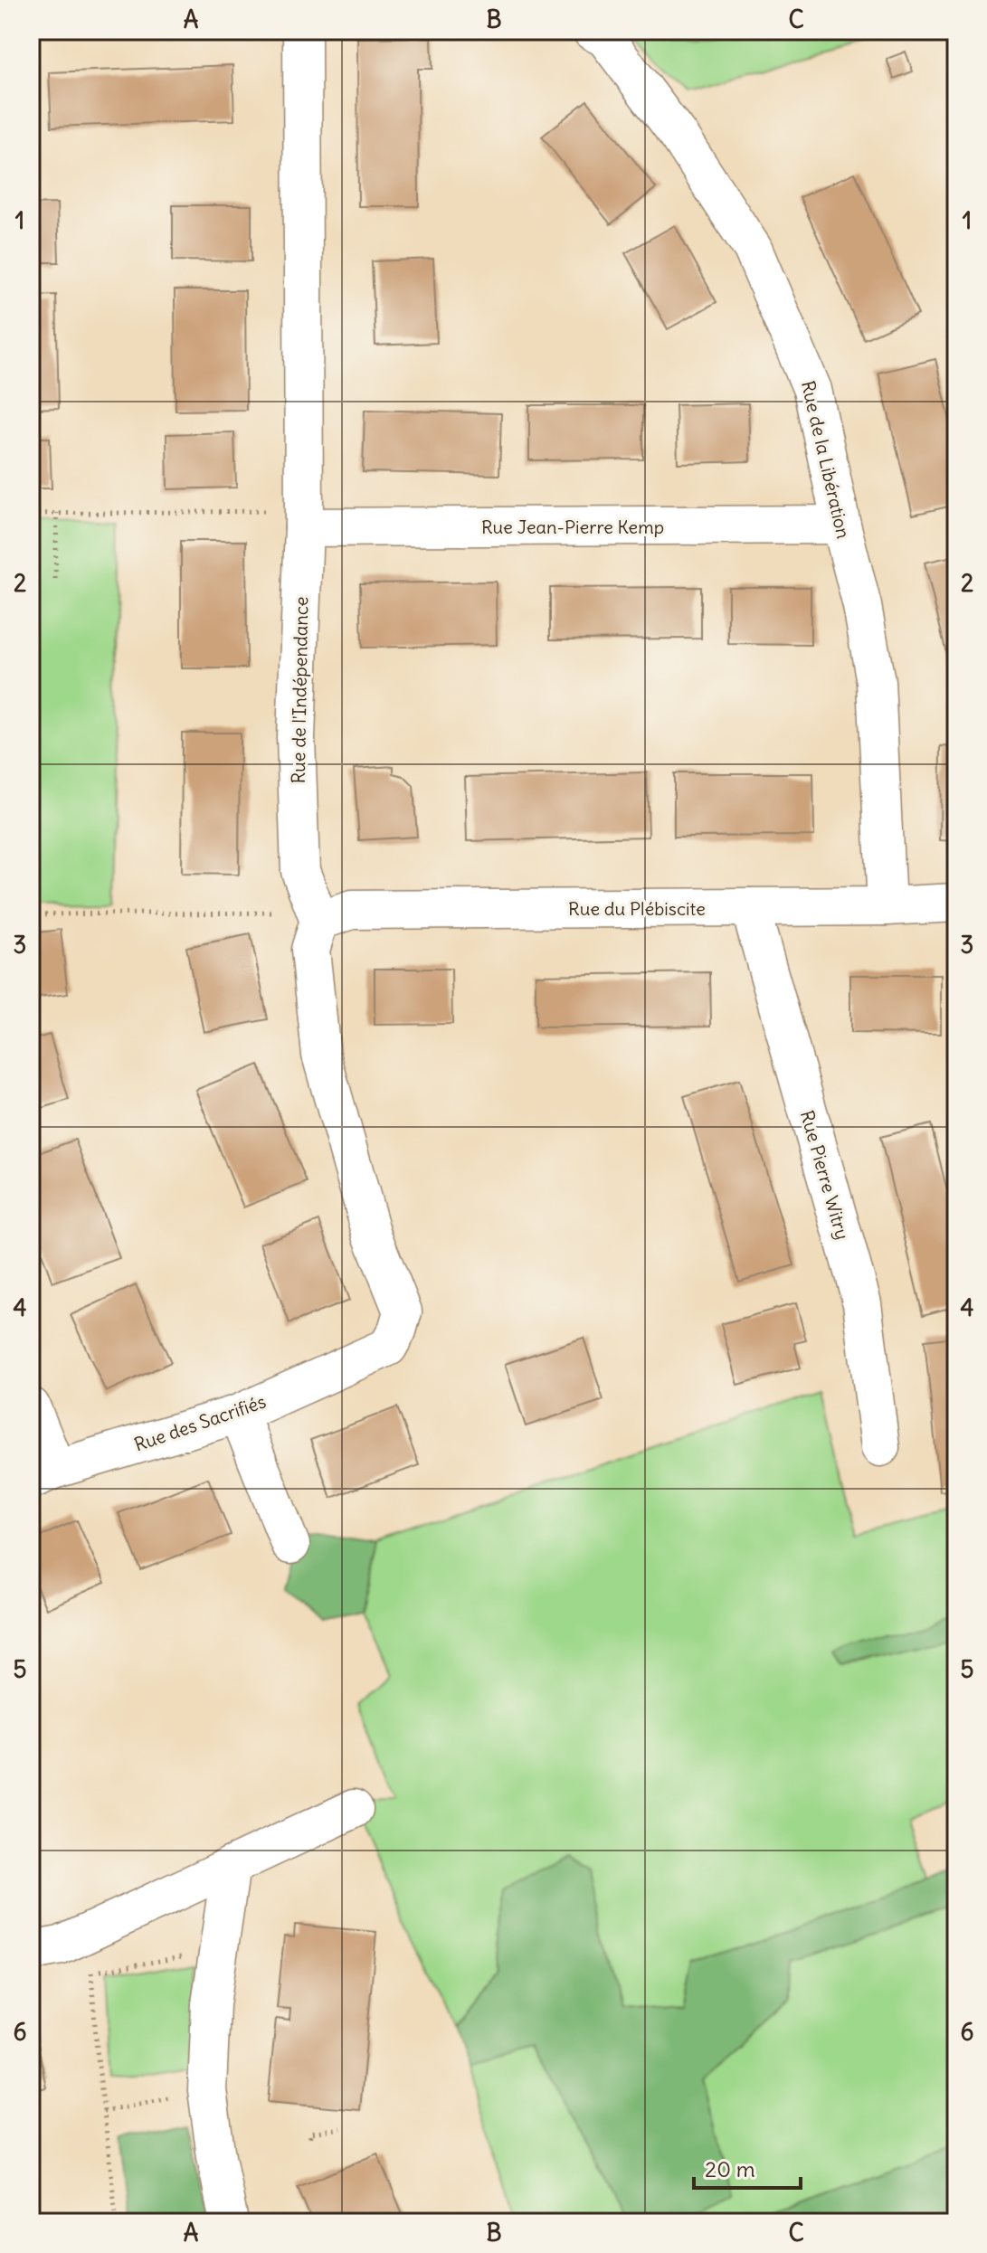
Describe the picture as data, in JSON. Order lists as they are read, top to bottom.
{
  "streets": {
    "street": [
      "Rue de la Libération",
      "Rue Jean-Pierre Kemp",
      "Rue de l'Indépendance",
      "Rue du Plébiscite",
      "Rue Pierre Witry",
      "Rue des Sacrifiés"
    ]
  },
  "crossings": [
    ["Rue de la Libération", "Rue Jean-Pierre Kemp"],
    ["Rue de la Libération", "Rue du Plébiscite"],
    ["Rue Jean-Pierre Kemp", "Rue de l'Indépendance"],
    ["Rue de l'Indépendance", "Rue du Plébiscite"],
    ["Rue de l'Indépendance", "Rue des Sacrifiés"],
    ["Rue du Plébiscite", "Rue Pierre Witry"],
    ["Rue du Plébiscite", "Rue des Sacrifiés"]
  ],
  "scale_bar": "20 m",
  "grid": {
    "columns": ["A", "B", "C"],
    "rows": [
      "1",
      "2",
      "3",
      "4",
      "5",
      "6"
    ]
  }
}
